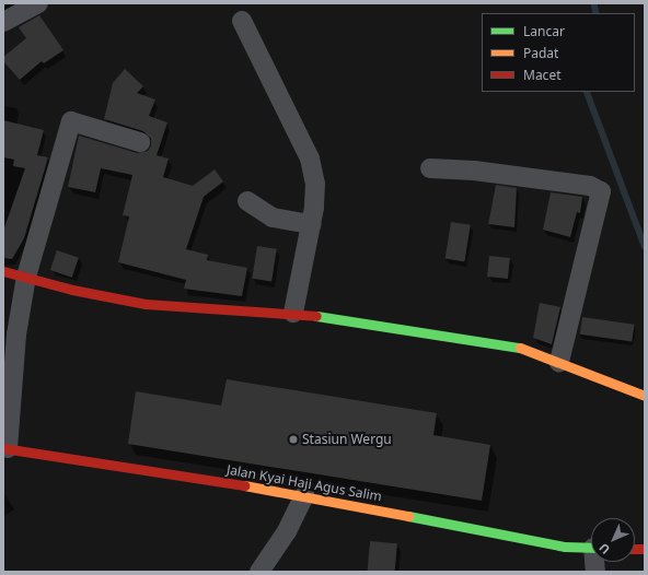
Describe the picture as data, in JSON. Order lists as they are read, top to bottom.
{
  "streets": {
    "street": ["Jalan Kyai Haji Agus Salim"]
  },
  "places": ["Stasiun Wergu"],
  "legend": ["Lancar", "Padat", "Macet"],
  "north": "bottom left"
}
